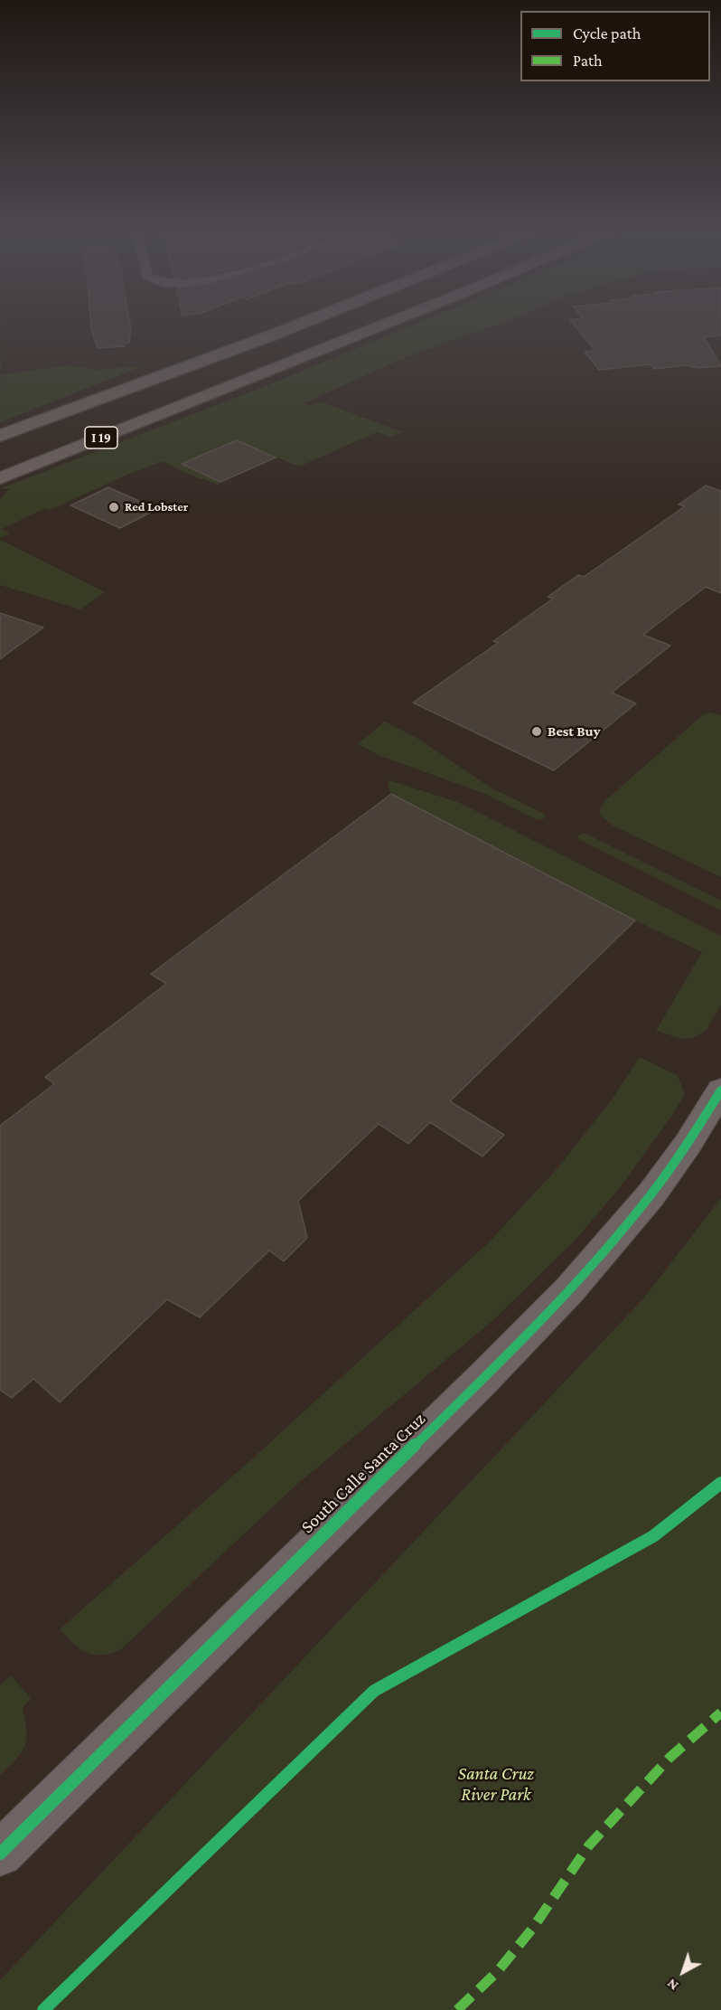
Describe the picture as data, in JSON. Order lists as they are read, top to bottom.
{
  "streets": {
    "highway": ["I 19"],
    "street": ["South Calle Santa Cruz"]
  },
  "parks": ["Santa Cruz River Park"],
  "places": ["Red Lobster", "Best Buy"],
  "legend": ["Cycle path", "Path"],
  "north": "bottom left"
}
